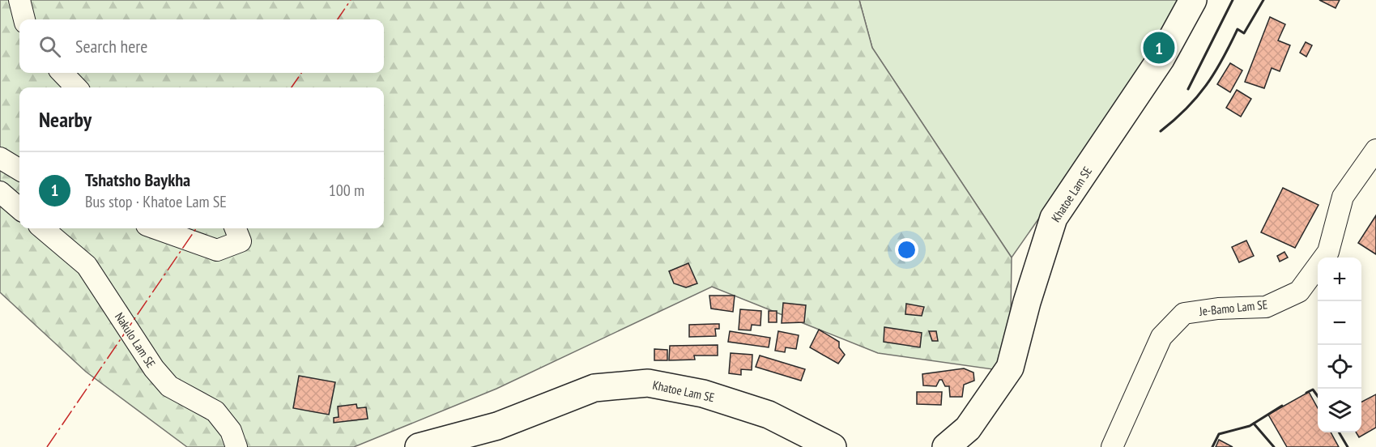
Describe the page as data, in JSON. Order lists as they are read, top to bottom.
{
  "streets": {
    "main road": ["Khatoe Lam SE"],
    "street": ["Je-Bamo Lam SE", "Nakulo Lam SE"]
  },
  "page": {
    "search": "Search here",
    "pins": "1",
    "heading": "Nearby",
    "list": [
      {
        "mark": "1",
        "name": "Tshatsho Baykha",
        "note": "Bus stop · Khatoe Lam SE",
        "value": "100 m"
      }
    ],
    "map_buttons": ["+", "−"]
  }
}
